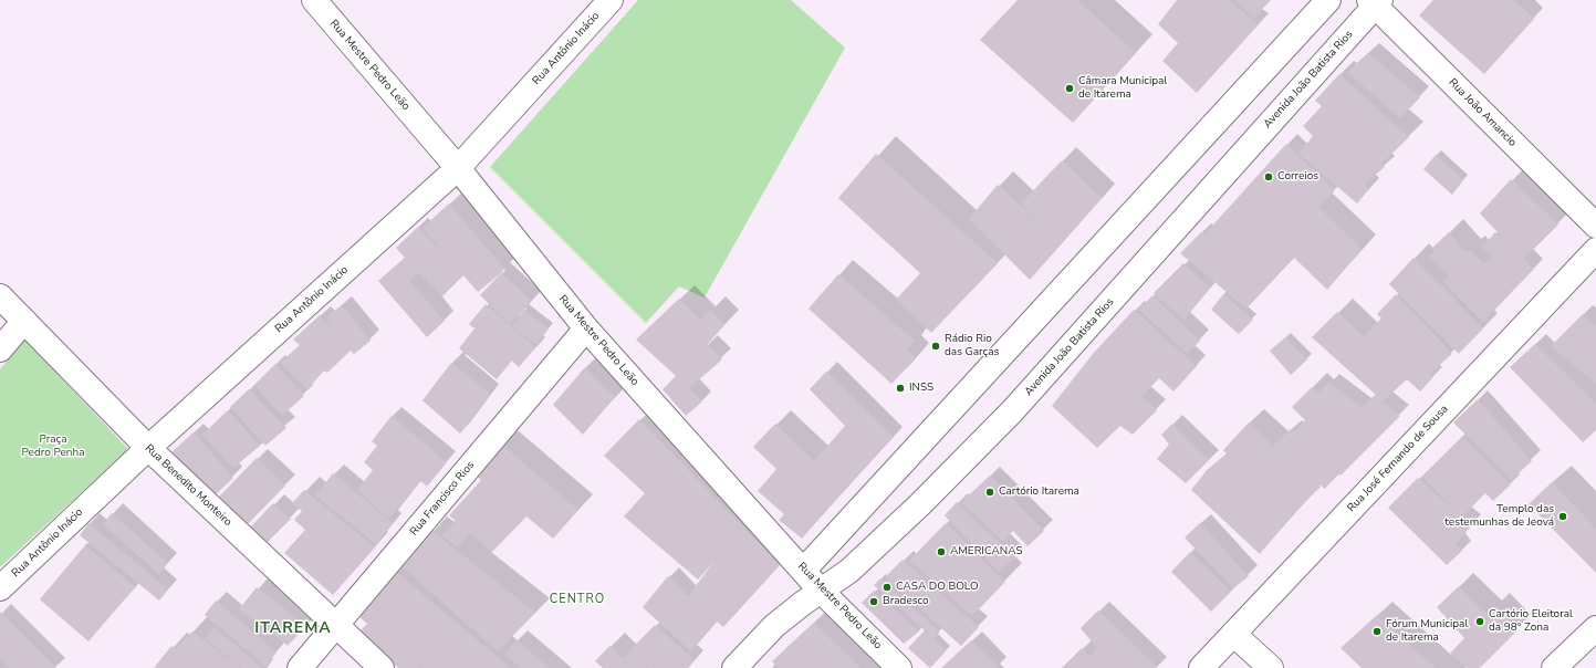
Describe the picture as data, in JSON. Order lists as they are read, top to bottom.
{
  "streets": {
    "street": [
      "Rua Antônio Inácio",
      "Rua Mestre Pedro Leão",
      "Avenida João Batista Rios",
      "Rua João Amancio",
      "Rua José Fernando de Sousa",
      "Rua Benedito Monteiro",
      "Rua Francisco Rios"
    ]
  },
  "crossings": [
    ["Rua Antônio Inácio", "Rua Mestre Pedro Leão"],
    ["Rua Antônio Inácio", "Rua Benedito Monteiro"],
    ["Rua Mestre Pedro Leão", "Avenida João Batista Rios"],
    ["Rua Mestre Pedro Leão", "Rua Francisco Rios"],
    ["Avenida João Batista Rios", "Rua João Amancio"],
    ["Rua Benedito Monteiro", "Rua Francisco Rios"]
  ],
  "districts": ["CENTRO", "ITAREMA"],
  "parks": ["Praça Pedro Penha"],
  "places": [
    "Câmara Municipal de Itarema",
    "Correios",
    "Rádio Rio das Garças",
    "INSS",
    "Cartório Itarema",
    "Templo das testemunhas de Jeová",
    "AMERICANAS",
    "CASA DO BOLO",
    "Bradesco",
    "Cartório Eleitoral da 98° Zona",
    "Fórum Municipal de Itarema"
  ]
}
